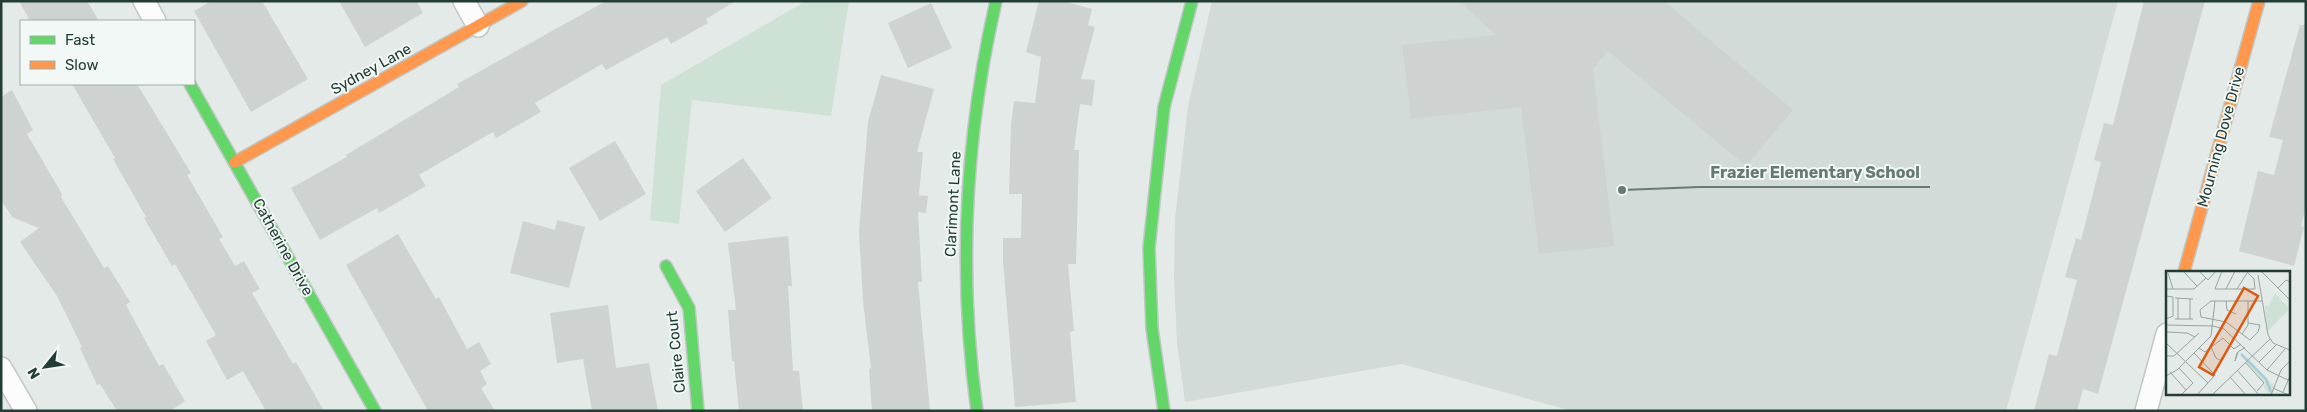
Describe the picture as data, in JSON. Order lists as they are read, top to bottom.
{
  "streets": {
    "street": [
      "Sydney Lane",
      "Mourning Dove Drive",
      "Clarimont Lane",
      "Catherine Drive",
      "Claire Court"
    ]
  },
  "crossings": [
    ["Sydney Lane", "Catherine Drive"]
  ],
  "places": ["Frazier Elementary School"],
  "legend": ["Fast", "Slow"],
  "north": "bottom left"
}
